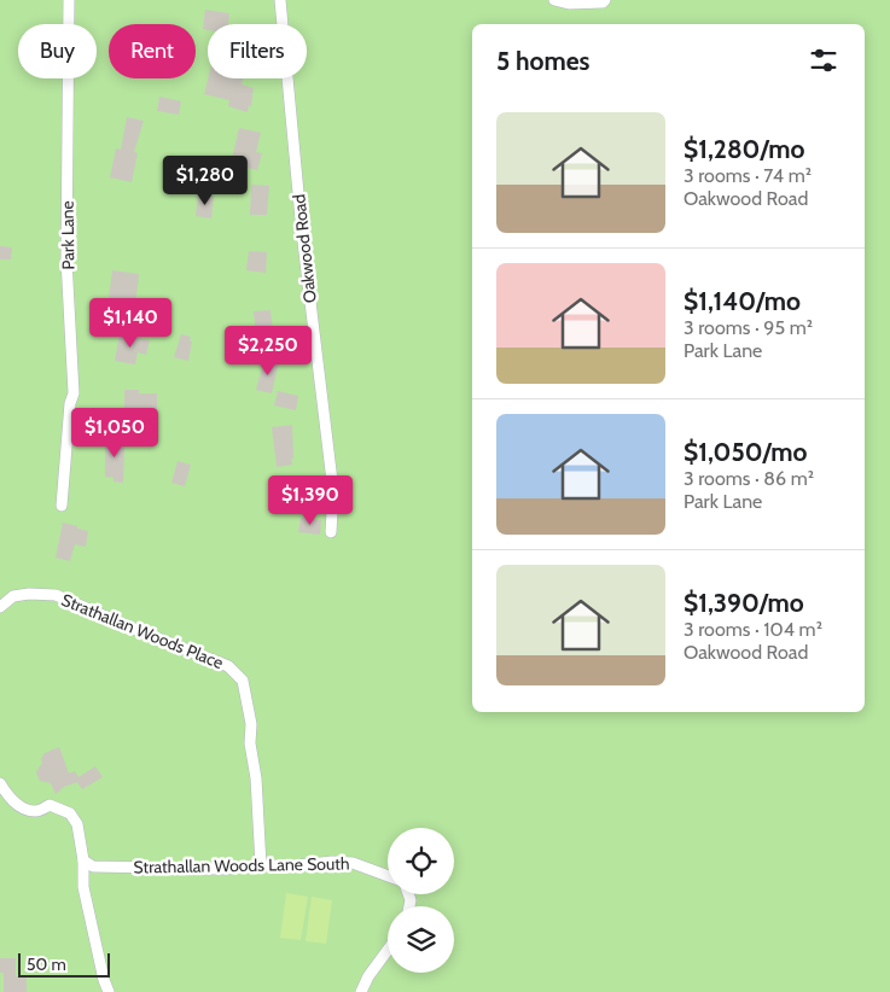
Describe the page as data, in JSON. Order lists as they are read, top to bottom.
{
  "streets": {
    "street": [
      "Park Lane",
      "Oakwood Road",
      "Strathallan Woods Place",
      "Strathallan Woods Lane South"
    ]
  },
  "crossings": [
    ["Strathallan Woods Place", "Strathallan Woods Lane South"]
  ],
  "scale_bar": "50 m",
  "page": {
    "chip": ["Buy", "Rent", "Filters"],
    "heading": "5 homes",
    "list": [
      {
        "name": "$1,280/mo",
        "note": "3 rooms · 74 m² · Oakwood Road"
      },
      {
        "name": "$1,140/mo",
        "note": "3 rooms · 95 m² · Park Lane"
      },
      {
        "name": "$1,050/mo",
        "note": "3 rooms · 86 m² · Park Lane"
      },
      {
        "name": "$1,390/mo",
        "note": "3 rooms · 104 m² · Oakwood Road"
      }
    ],
    "price": [
      "$1,280",
      "$1,140",
      "$2,250",
      "$1,050",
      "$1,390"
    ],
    "scale": "50 m"
  }
}
